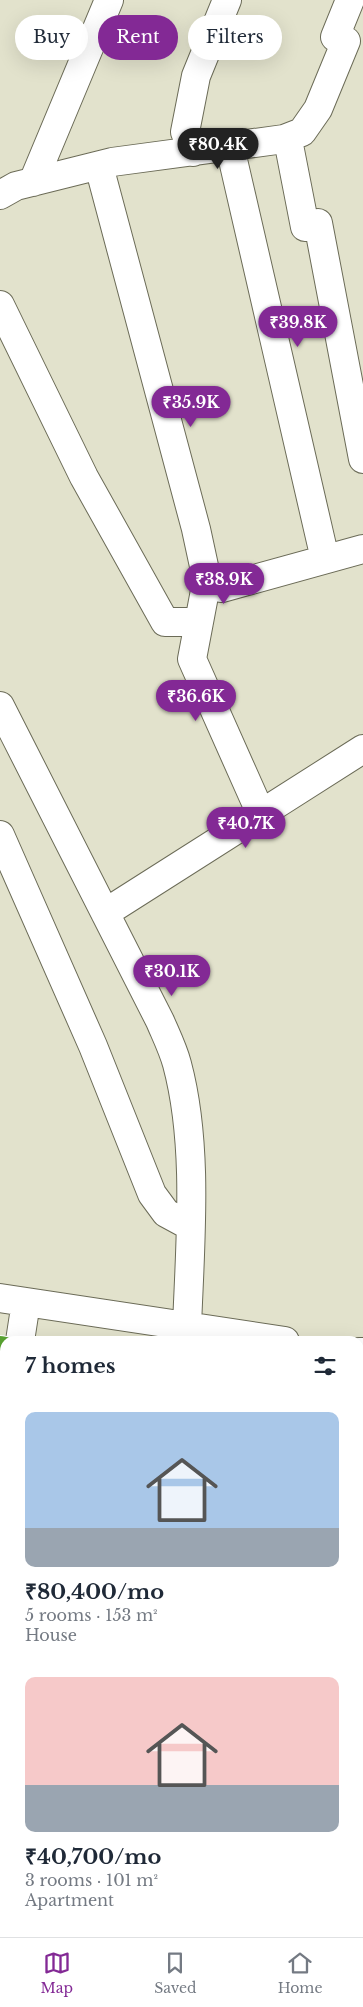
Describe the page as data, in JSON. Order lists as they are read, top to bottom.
{
  "page": {
    "chip": ["Buy", "Rent", "Filters"],
    "price": [
      "₹80.4K",
      "₹39.8K",
      "₹35.9K",
      "₹38.9K",
      "₹36.6K",
      "₹40.7K",
      "₹30.1K"
    ],
    "heading": "7 homes",
    "list": [
      {
        "name": "₹80,400/mo",
        "note": "5 rooms · 153 m² · House"
      },
      {
        "name": "₹40,700/mo",
        "note": "3 rooms · 101 m² · Apartment"
      }
    ],
    "tabs": ["Map", "Saved", "Home"]
  }
}
